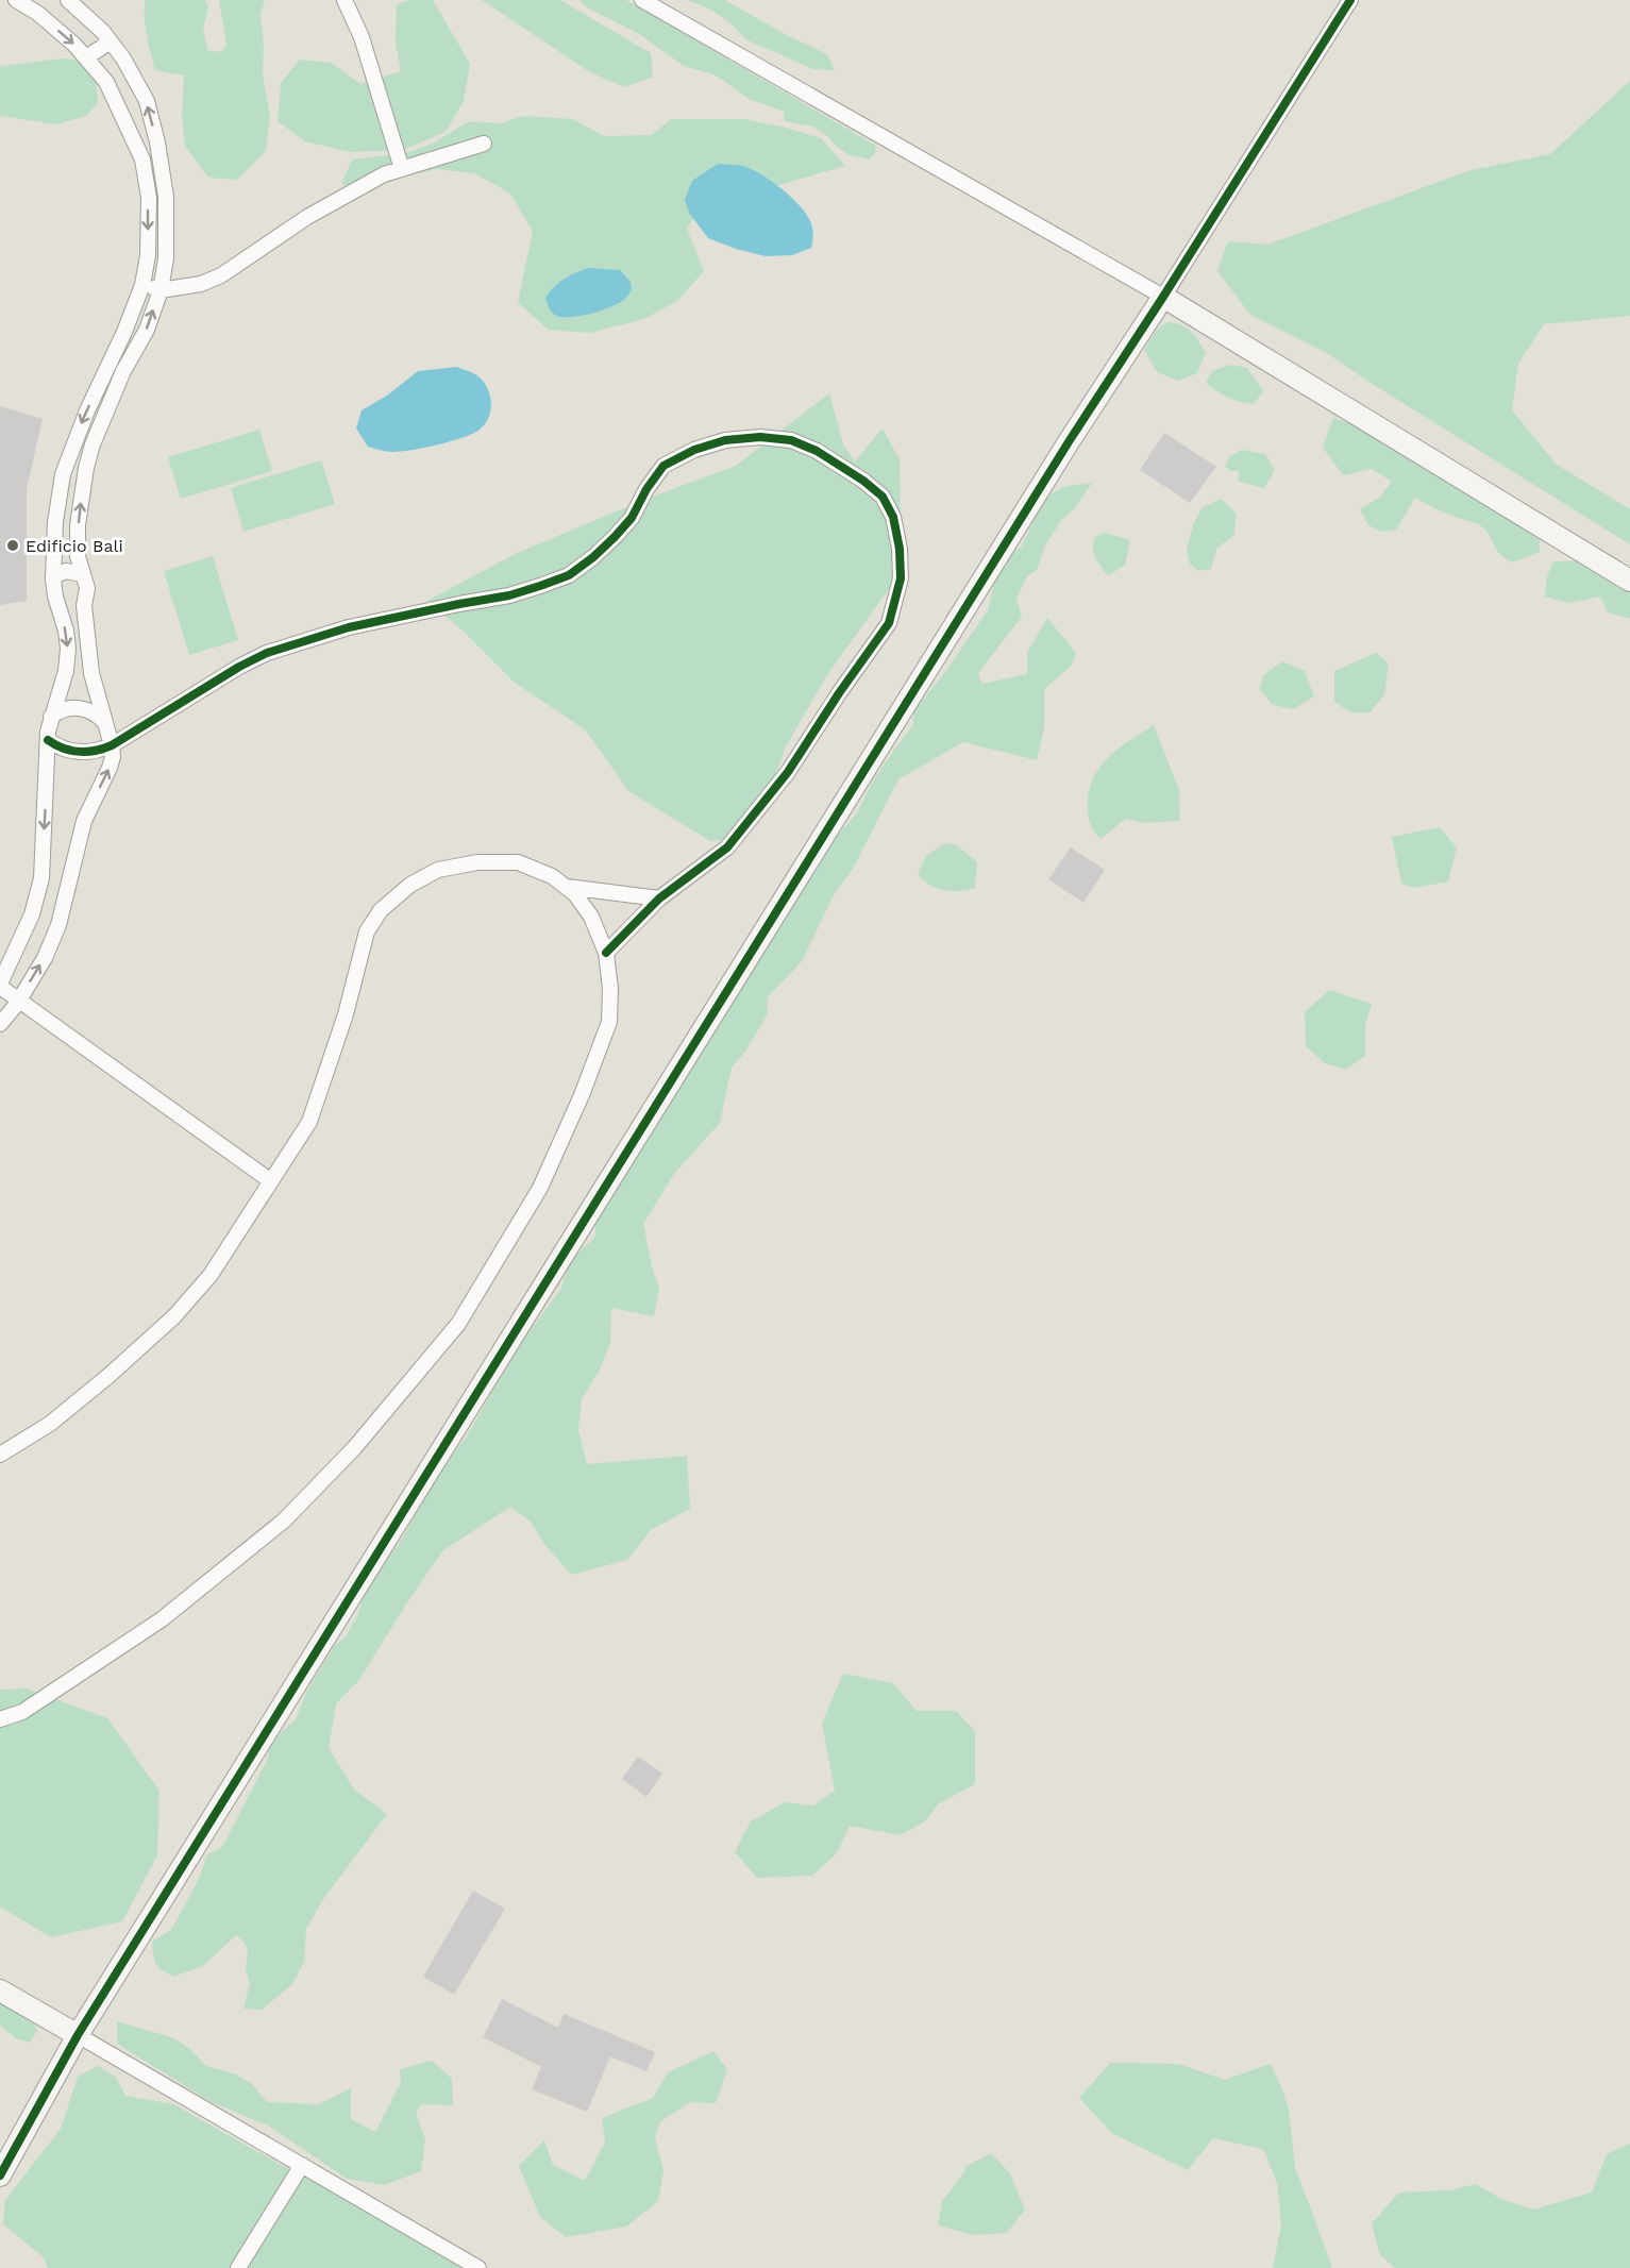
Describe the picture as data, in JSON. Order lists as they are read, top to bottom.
{
  "places": ["Edificio Bali"]
}
